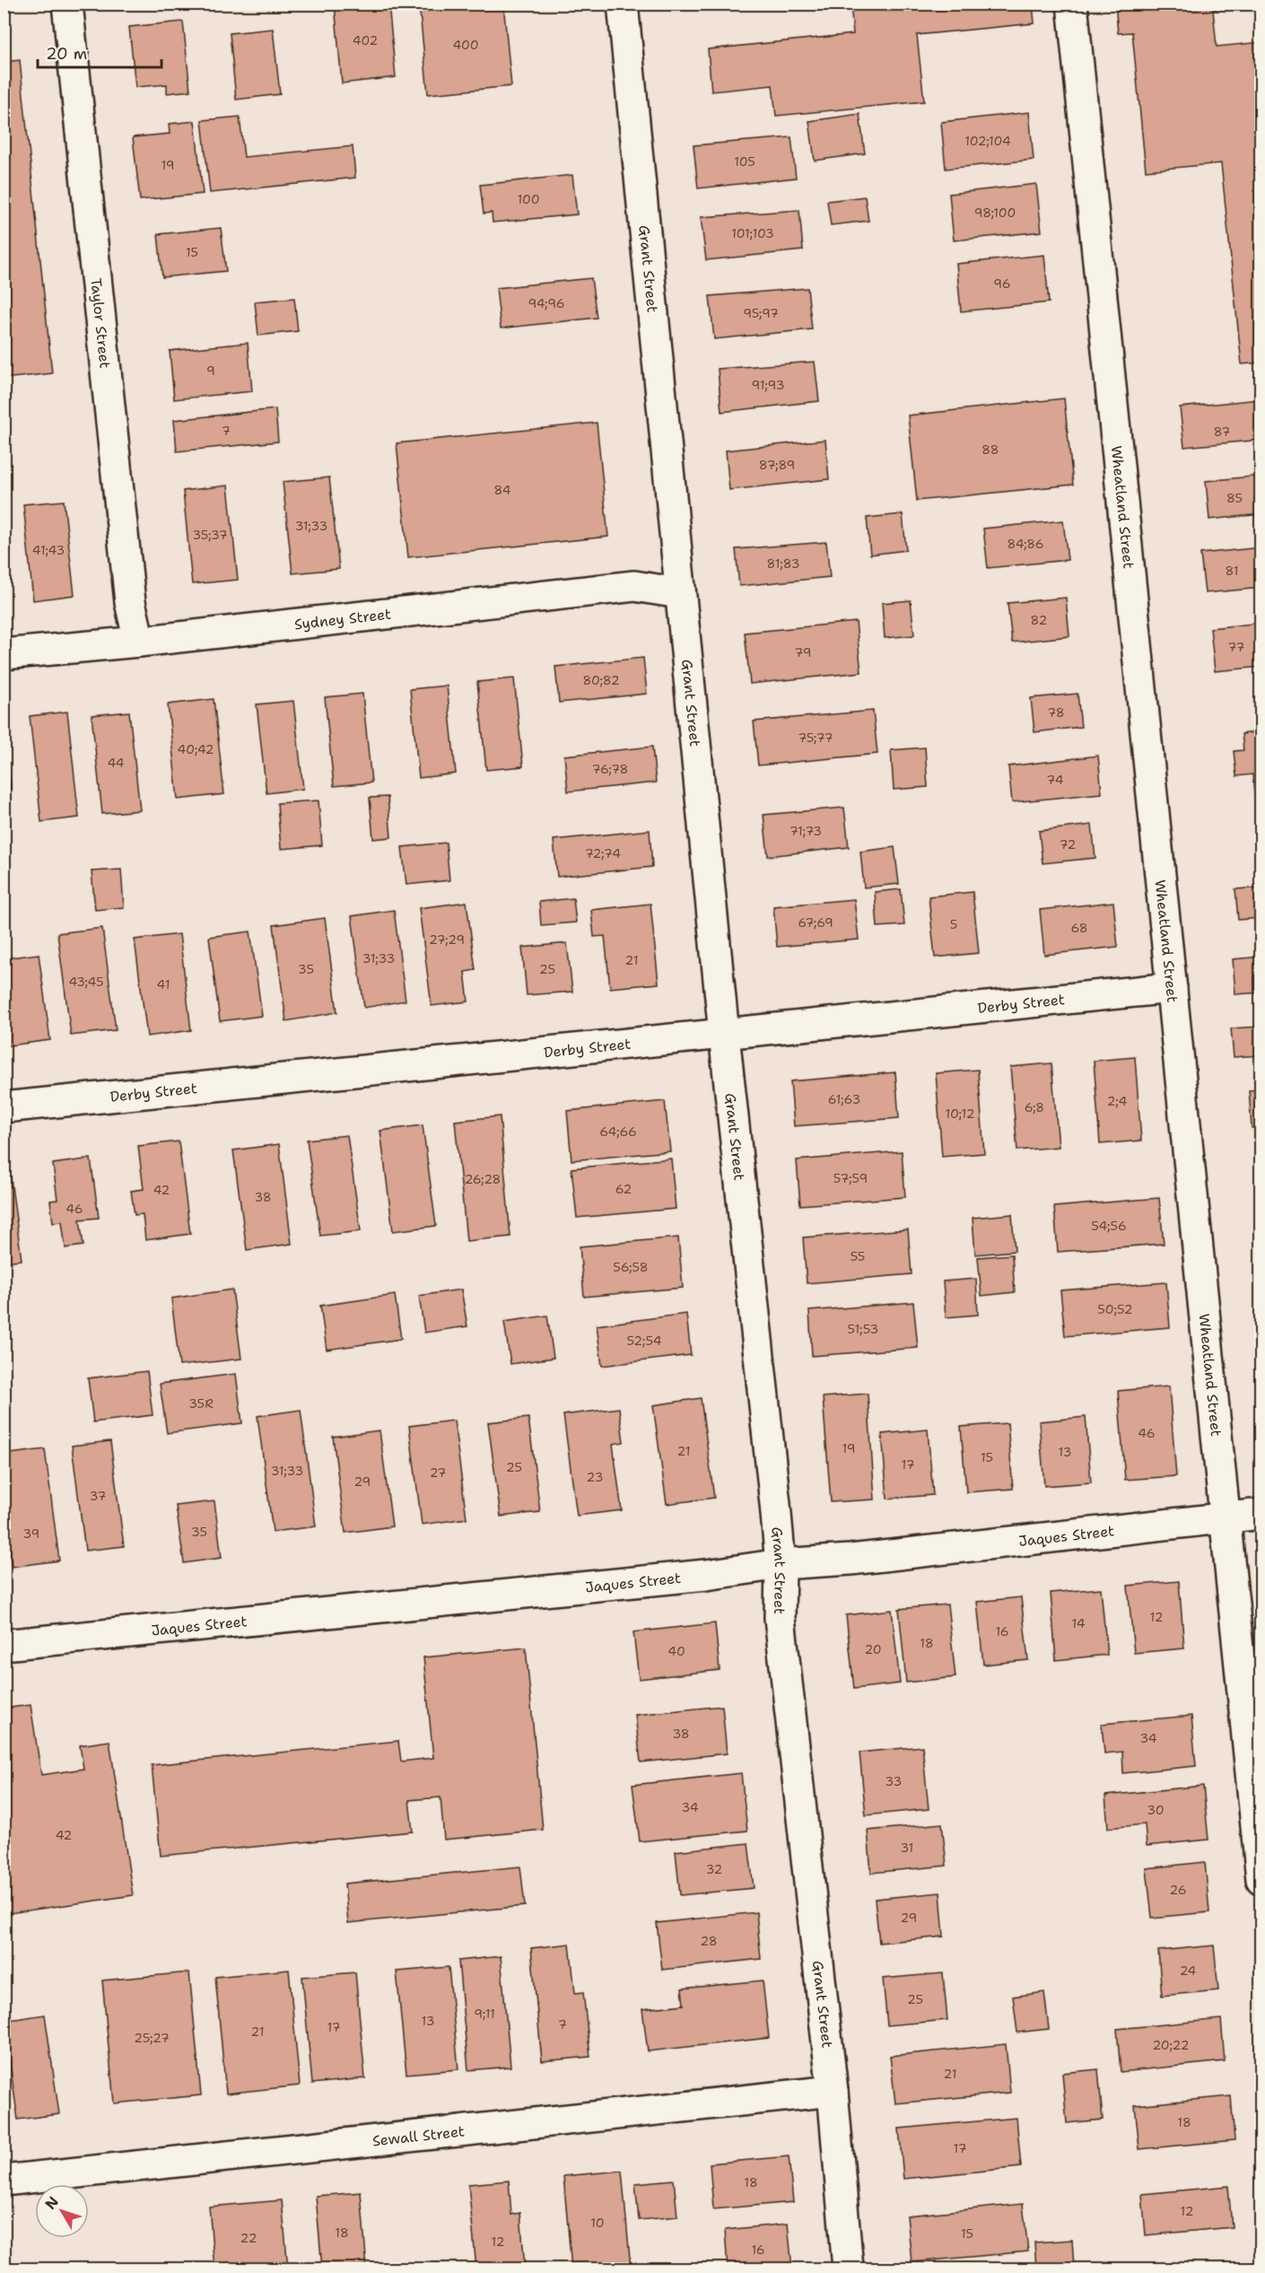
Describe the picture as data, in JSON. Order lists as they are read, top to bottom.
{
  "streets": {
    "street": [
      "Grant Street",
      "Taylor Street",
      "Wheatland Street",
      "Sydney Street",
      "Derby Street",
      "Jaques Street",
      "Sewall Street"
    ]
  },
  "crossings": [
    ["Grant Street", "Sydney Street"],
    ["Grant Street", "Derby Street"],
    ["Grant Street", "Jaques Street"],
    ["Grant Street", "Sewall Street"],
    ["Taylor Street", "Sydney Street"],
    ["Wheatland Street", "Derby Street"],
    ["Wheatland Street", "Jaques Street"]
  ],
  "house_numbers": [
    "402",
    "400",
    "102;104",
    "105",
    "19",
    "100",
    "98;100",
    "101;103",
    "15",
    "96",
    "94;96",
    "95;97",
    "9",
    "91;93",
    "7",
    "87",
    "88",
    "87;89",
    "84",
    "85",
    "31;33",
    "35;37",
    "84;86",
    "41;43",
    "81;83",
    "81",
    "82",
    "77",
    "79",
    "80;82",
    "78",
    "75;77",
    "40;42",
    "44",
    "76;78",
    "74",
    "71;73",
    "72",
    "72;74",
    "67;69",
    "5",
    "68",
    "27;29",
    "31;33",
    "21",
    "35",
    "25",
    "43;45",
    "41",
    "61;63",
    "2;4",
    "6;8",
    "10;12",
    "64;66",
    "57;59",
    "26;28",
    "62",
    "42",
    "38",
    "46",
    "54;56",
    "55",
    "56;58",
    "50;52",
    "51;53",
    "52;54",
    "35R",
    "46",
    "19",
    "21",
    "13",
    "15",
    "17",
    "25",
    "31;33",
    "27",
    "23",
    "29",
    "37",
    "35",
    "39",
    "12",
    "14",
    "16",
    "18",
    "20",
    "40",
    "38",
    "34",
    "33",
    "34",
    "30",
    "42",
    "31",
    "32",
    "26",
    "29",
    "28",
    "24",
    "25",
    "9;11",
    "13",
    "7",
    "17",
    "21",
    "25;27",
    "20;22",
    "21",
    "18",
    "17",
    "18",
    "12",
    "10",
    "18",
    "15",
    "22",
    "12",
    "16"
  ],
  "scale_bar": "20 m",
  "north": "top left"
}
